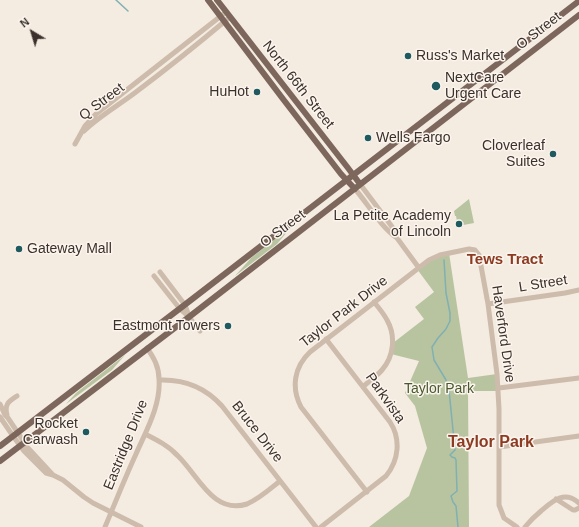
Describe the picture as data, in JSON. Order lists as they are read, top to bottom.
{
  "streets": {
    "main road": ["O Street", "North 66th Street"],
    "street": [
      "Q Street",
      "L Street",
      "Taylor Park Drive",
      "Haverford Drive",
      "Parkvista",
      "Bruce Drive",
      "Eastridge Drive"
    ]
  },
  "crossings": [
    ["O Street", "North 66th Street"],
    ["O Street", "Eastridge Drive"],
    ["North 66th Street", "Q Street"],
    ["L Street", "Haverford Drive"],
    ["Taylor Park Drive", "Haverford Drive"],
    ["Taylor Park Drive", "Parkvista"],
    ["Bruce Drive", "Eastridge Drive"]
  ],
  "districts": ["Tews Tract", "Taylor Park"],
  "parks": ["Taylor Park"],
  "places": [
    "Russ's Market",
    "NextCare Urgent Care",
    "HuHot",
    "Wells Fargo",
    "Cloverleaf Suites",
    "La Petite Academy of Lincoln",
    "Gateway Mall",
    "Eastmont Towers",
    "Rocket Carwash"
  ],
  "north": "top left"
}
